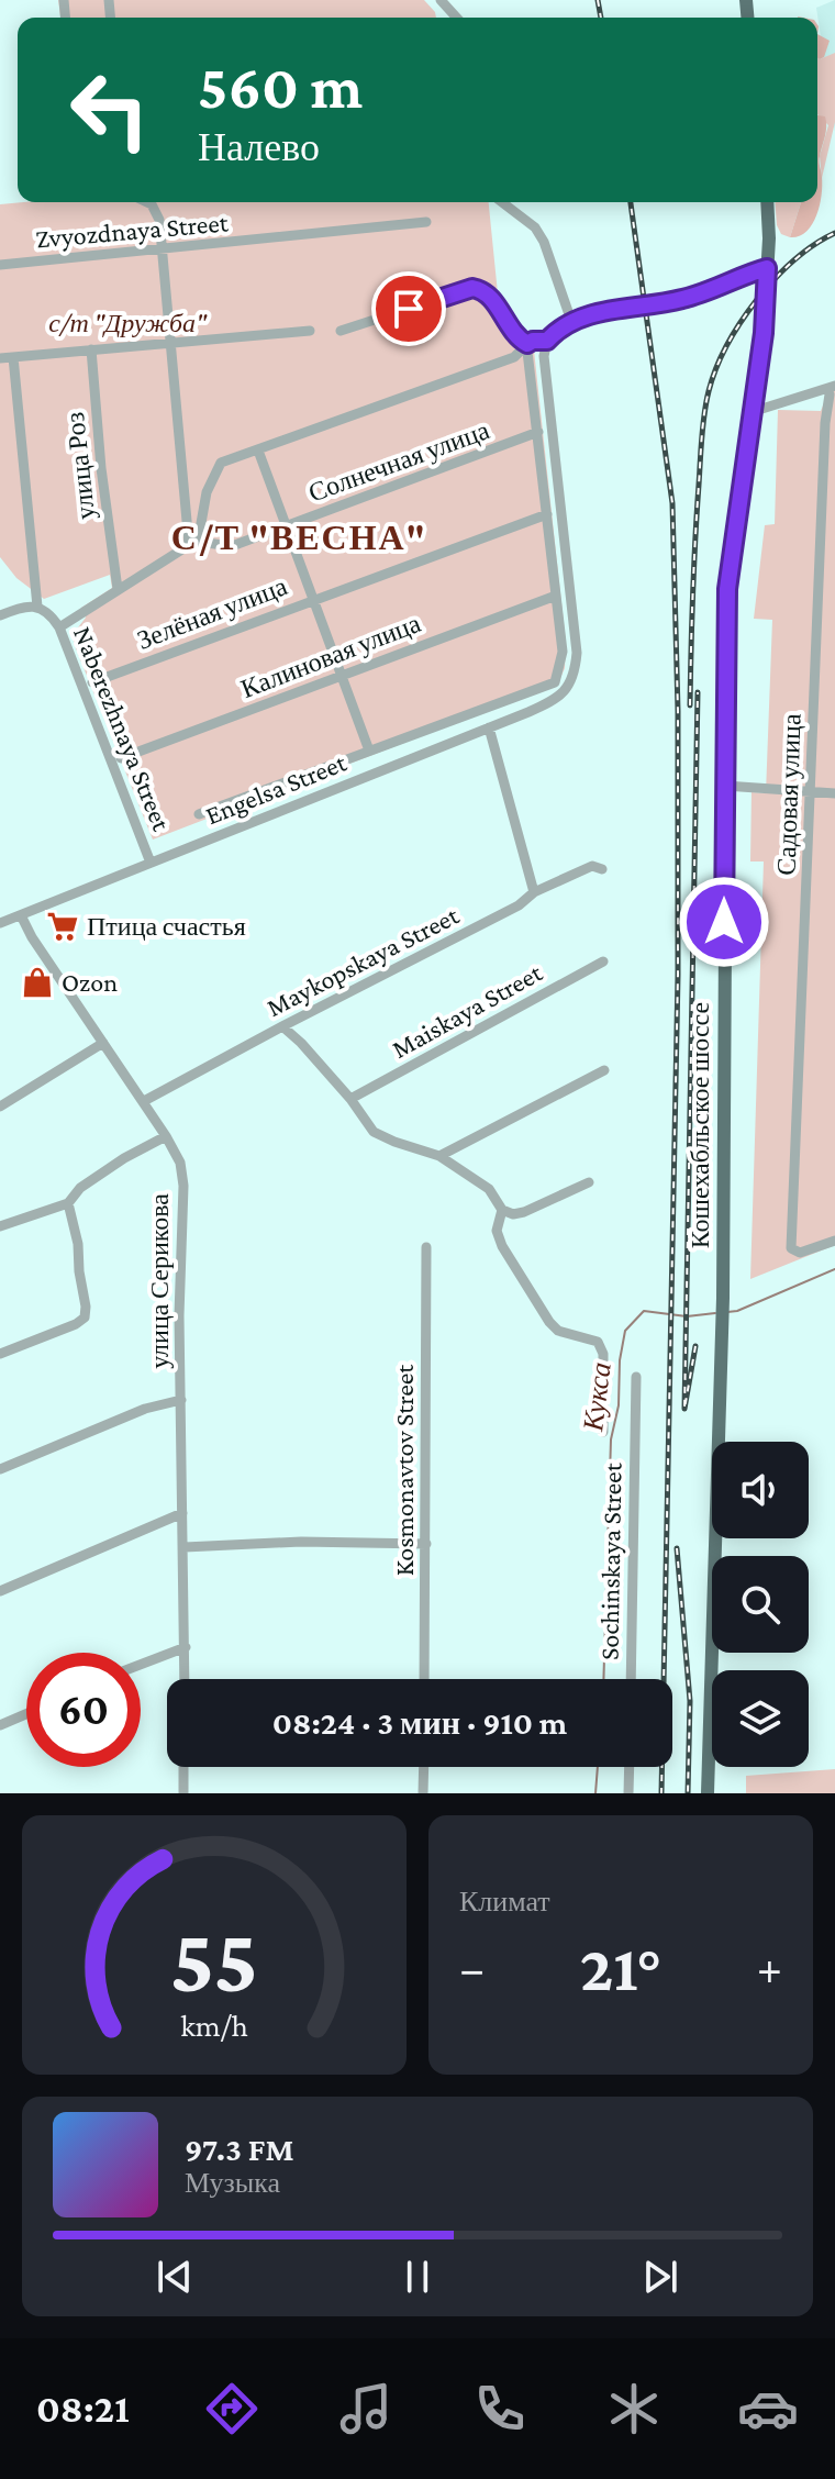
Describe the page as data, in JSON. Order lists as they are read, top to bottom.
{
  "streets": {
    "main road": ["Кошехабльское шоссе"],
    "street": [
      "Zvyozdnaya Street",
      "Солнечная улица",
      "улица Роз",
      "Зелёная улица",
      "Калиновая улица",
      "Naberezhnaya Street",
      "Engelsa Street",
      "Садовая улица",
      "Maykopskaya Street",
      "Maiskaya Street",
      "улица Серикова",
      "Kosmonavtov Street",
      "Sochinskaya Street"
    ]
  },
  "crossings": [
    ["Naberezhnaya Street", "Engelsa Street"],
    ["Engelsa Street", "улица Серикова"],
    ["Maykopskaya Street", "улица Серикова"]
  ],
  "districts": ["С/Т \"ВЕСНА\""],
  "water": ["Кукса"],
  "parks": ["с/т \"Дружба\""],
  "places": {
    "supermarket": ["Птица счастья"],
    "shop": ["Ozon"]
  },
  "page": {
    "turn": ["560 m", "Налево"],
    "limit": "60",
    "trip": "08:24 · 3 мин · 910 m",
    "tile": "Климат",
    "heat": ["−", "21°", "+"],
    "song": ["97.3 FM", "Музыка"],
    "tabs": "08:21",
    "gauge": ["55", "km/h"]
  }
}
